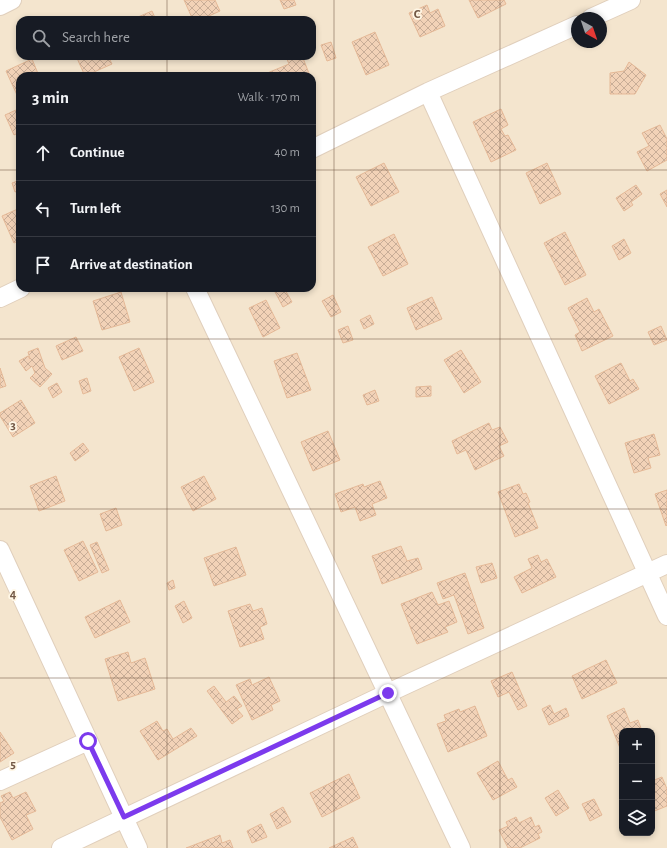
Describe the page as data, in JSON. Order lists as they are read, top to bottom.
{
  "north": "bottom right",
  "page": {
    "search": "Search here",
    "heading": ["3 min", "Walk · 170 m"],
    "list": [
      ["Continue", "40 m"],
      ["Turn left", "130 m"],
      "Arrive at destination"
    ],
    "map_buttons": ["+", "−"]
  },
  "grid": {
    "columns": ["C"],
    "rows": ["3", "4", "5"]
  }
}
